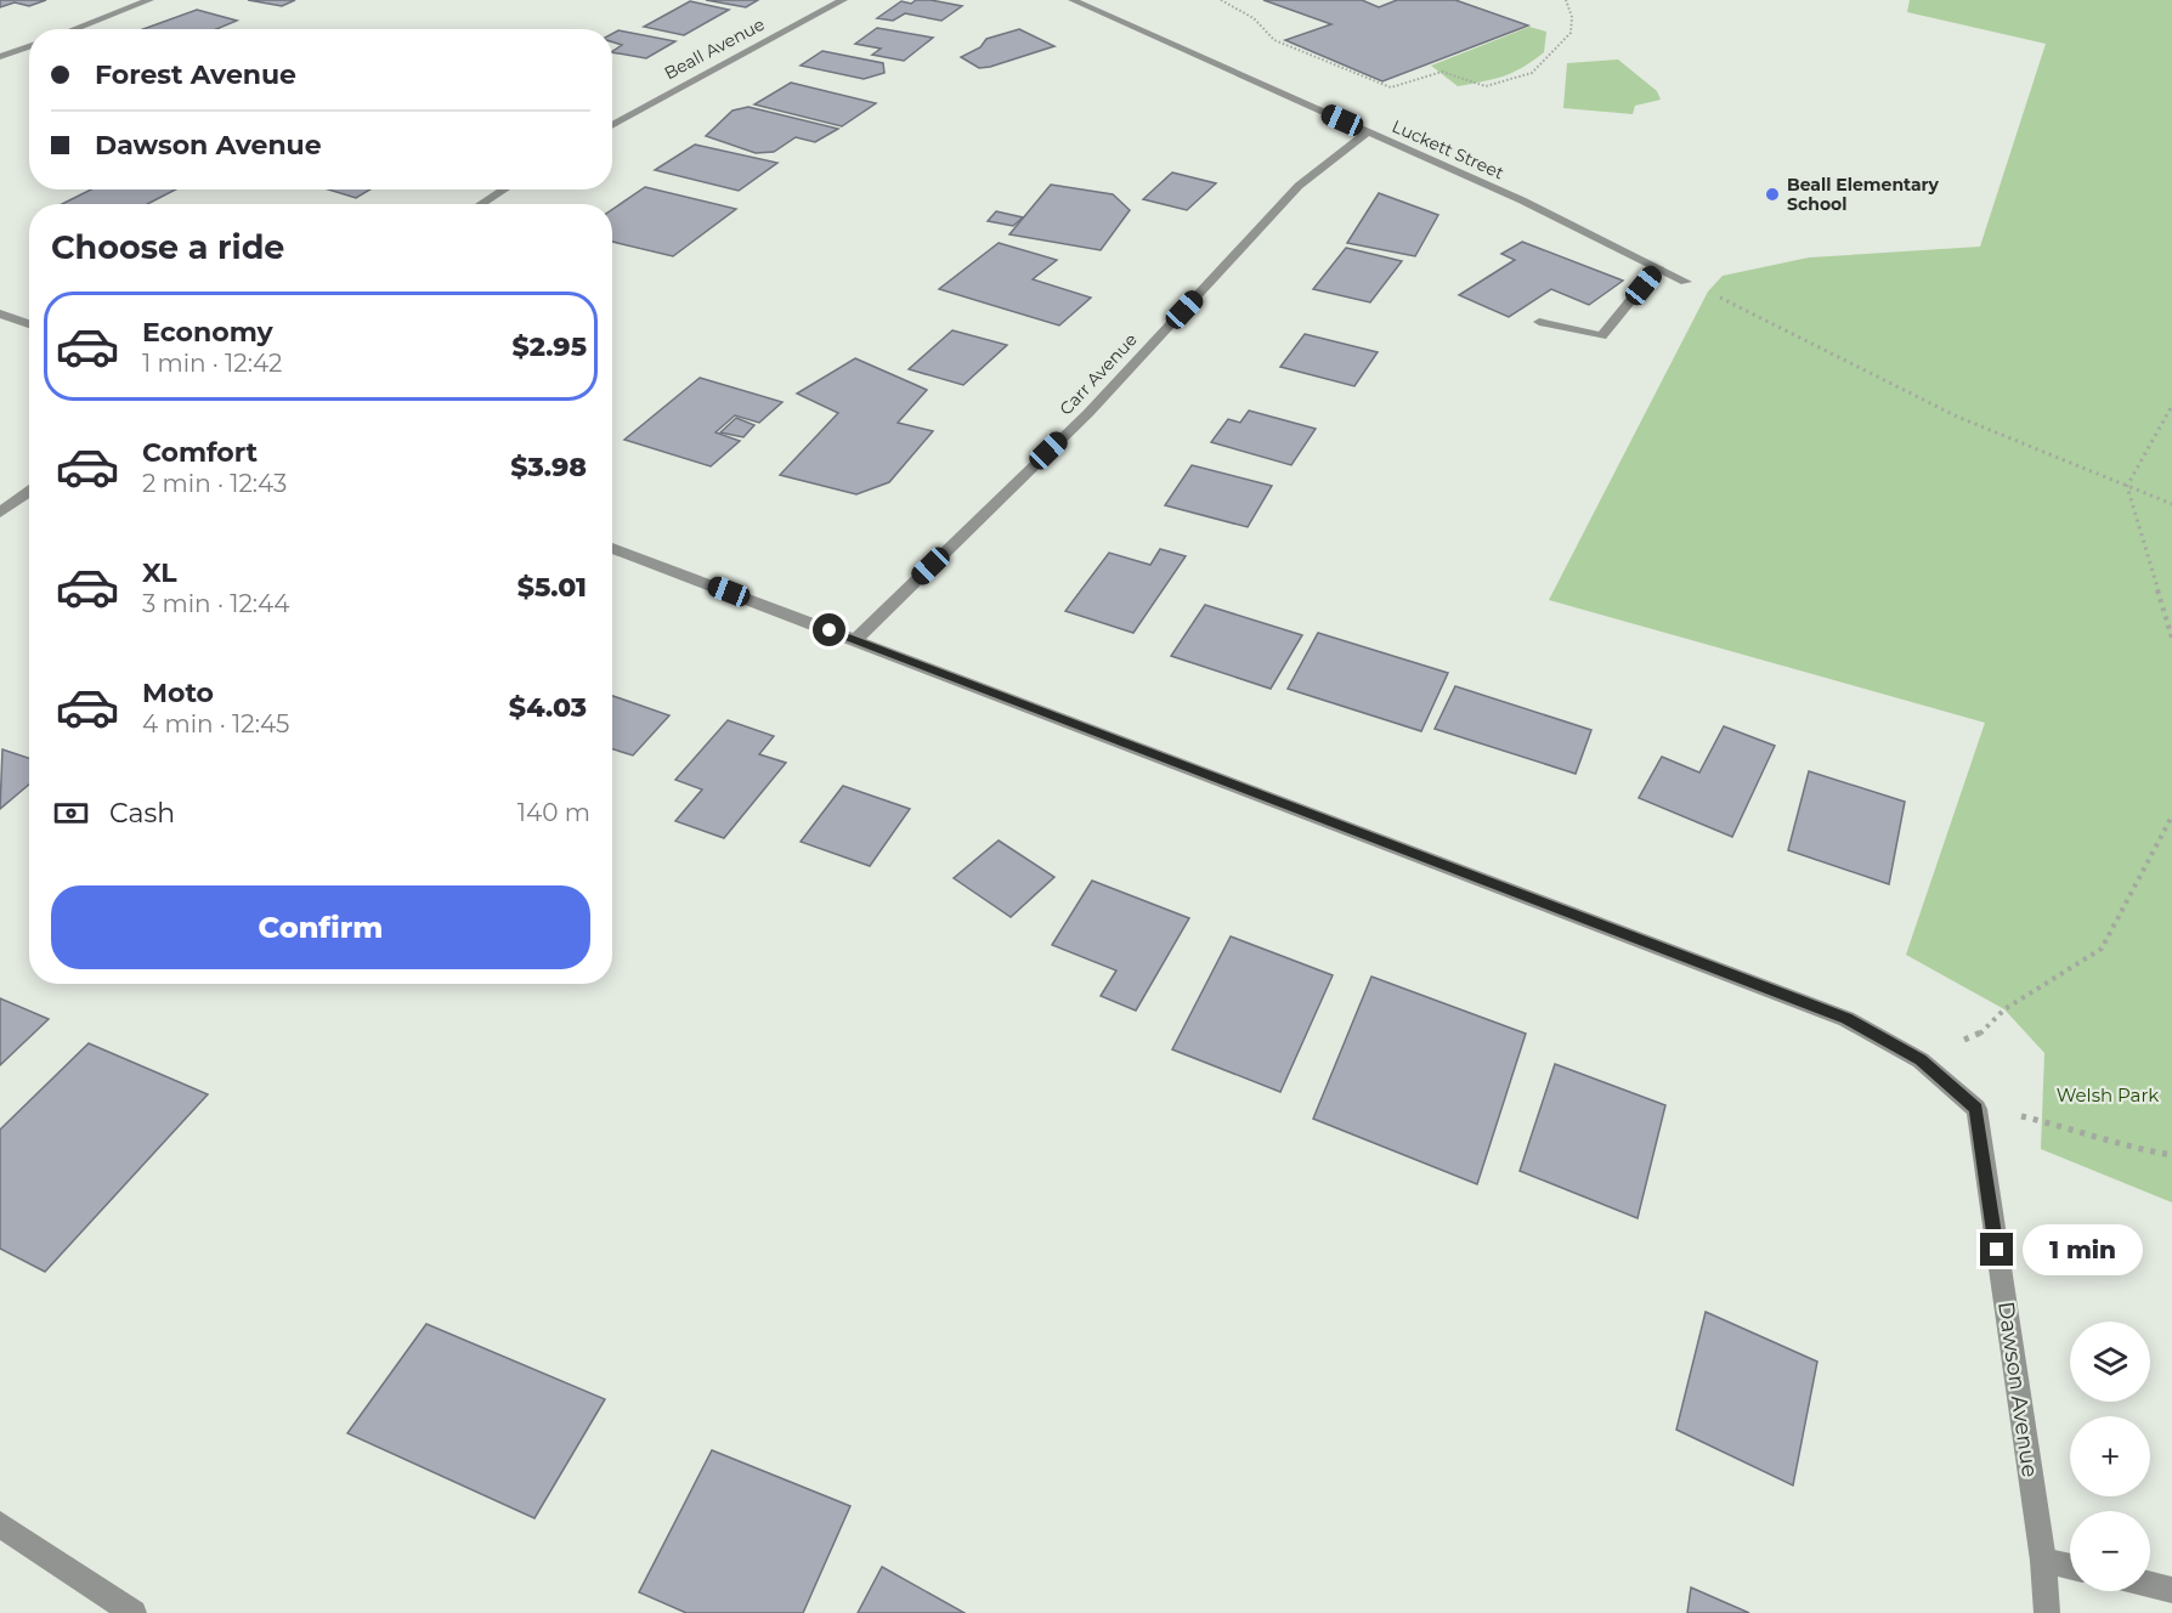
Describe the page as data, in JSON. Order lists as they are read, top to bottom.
{
  "streets": {
    "street": [
      "Beall Avenue",
      "Luckett Street",
      "Carr Avenue",
      "Dawson Avenue"
    ]
  },
  "crossings": [
    ["Luckett Street", "Carr Avenue"]
  ],
  "parks": ["Welsh Park"],
  "places": ["Beall Elementary School"],
  "page": {
    "banner": ["Forest Avenue", "Dawson Avenue"],
    "heading": "Choose a ride",
    "list": [
      {
        "name": "Economy",
        "note": "1 min · 12:42",
        "value": "$2.95"
      },
      {
        "name": "Comfort",
        "note": "2 min · 12:43",
        "value": "$3.98"
      },
      {
        "name": "XL",
        "note": "3 min · 12:44",
        "value": "$5.01"
      },
      {
        "name": "Moto",
        "note": "4 min · 12:45",
        "value": "$4.03"
      }
    ],
    "pay": ["Cash", "140 m"],
    "buttons": "Confirm",
    "bubble": "1 min",
    "map_buttons": ["+", "−"]
  }
}
